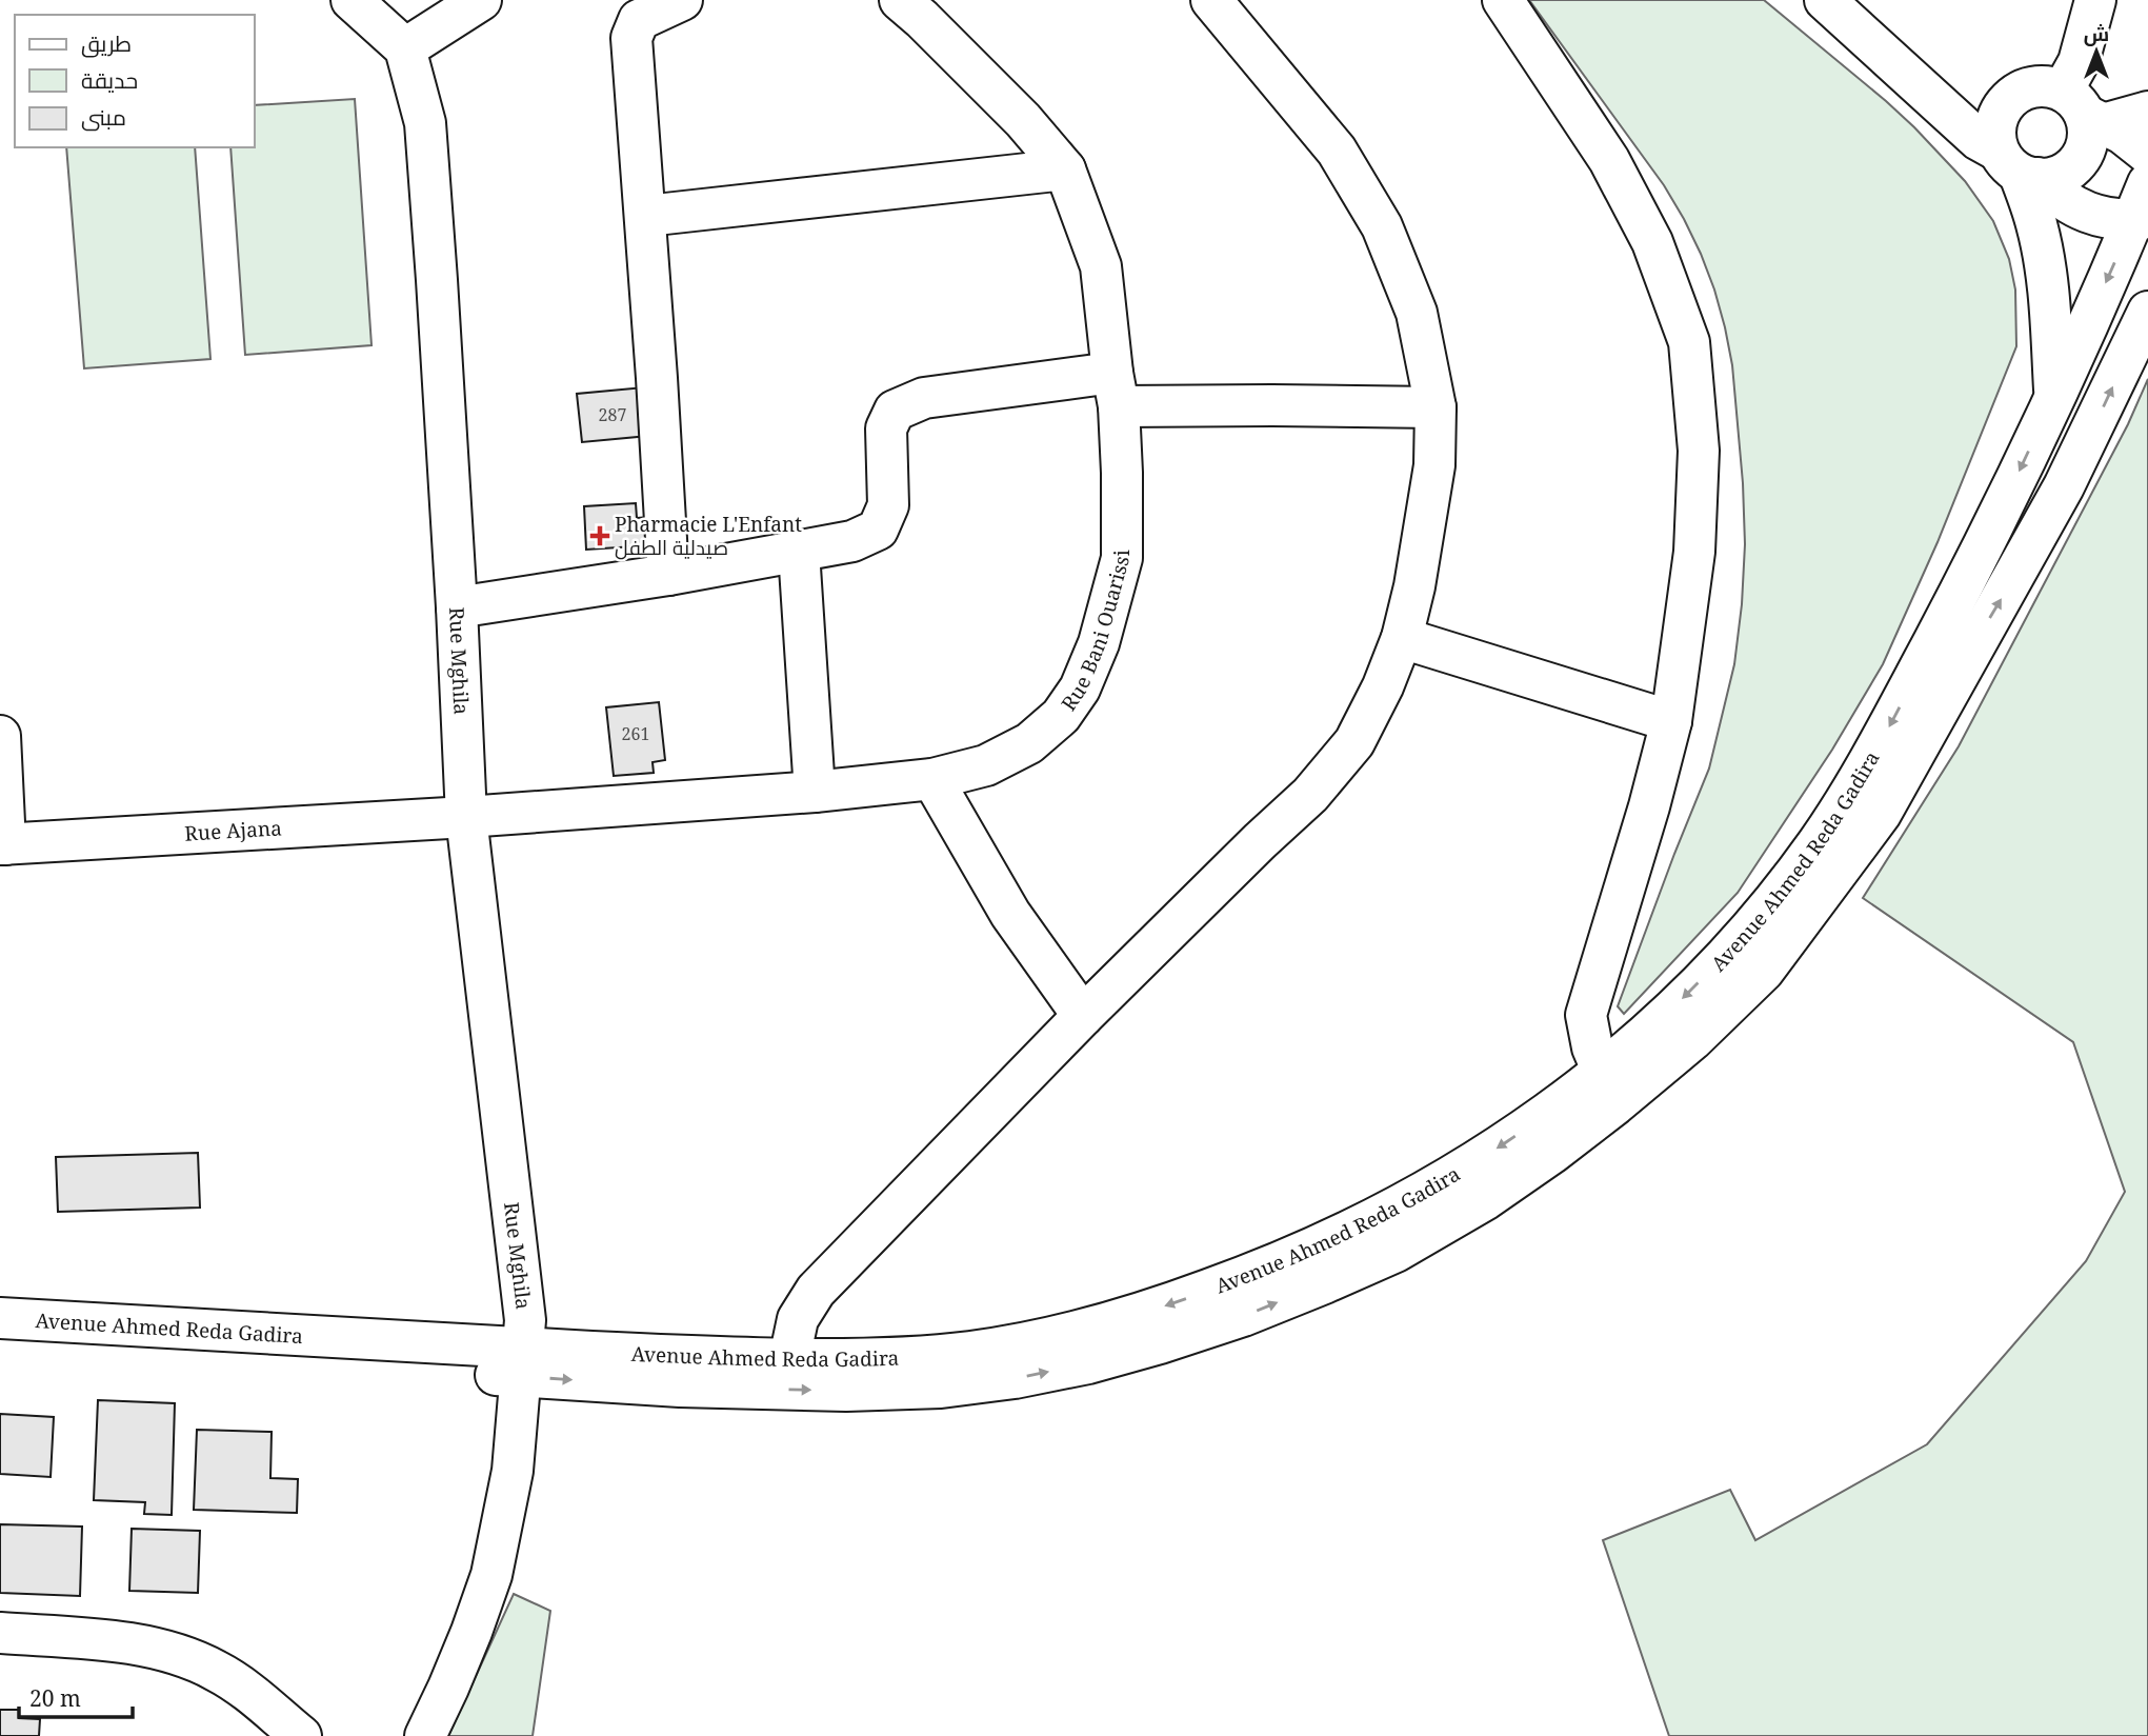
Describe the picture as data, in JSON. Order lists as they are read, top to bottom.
{
  "streets": {
    "street": [
      "Rue Bani Ouarissi",
      "Rue Mghila",
      "Rue Ajana",
      "Avenue Ahmed Reda Gadira"
    ]
  },
  "crossings": [
    ["Rue Bani Ouarissi", "Rue Mghila"],
    ["Rue Bani Ouarissi", "Rue Ajana"],
    ["Rue Mghila", "Rue Ajana"],
    ["Rue Mghila", "Avenue Ahmed Reda Gadira"]
  ],
  "places": {
    "health": ["Pharmacie L'Enfant صيدلية الطفل"]
  },
  "house_numbers": ["287", "261"],
  "legend": ["طريق", "حديقة", "مبنى"],
  "scale_bar": "20 m",
  "north": "top"
}
